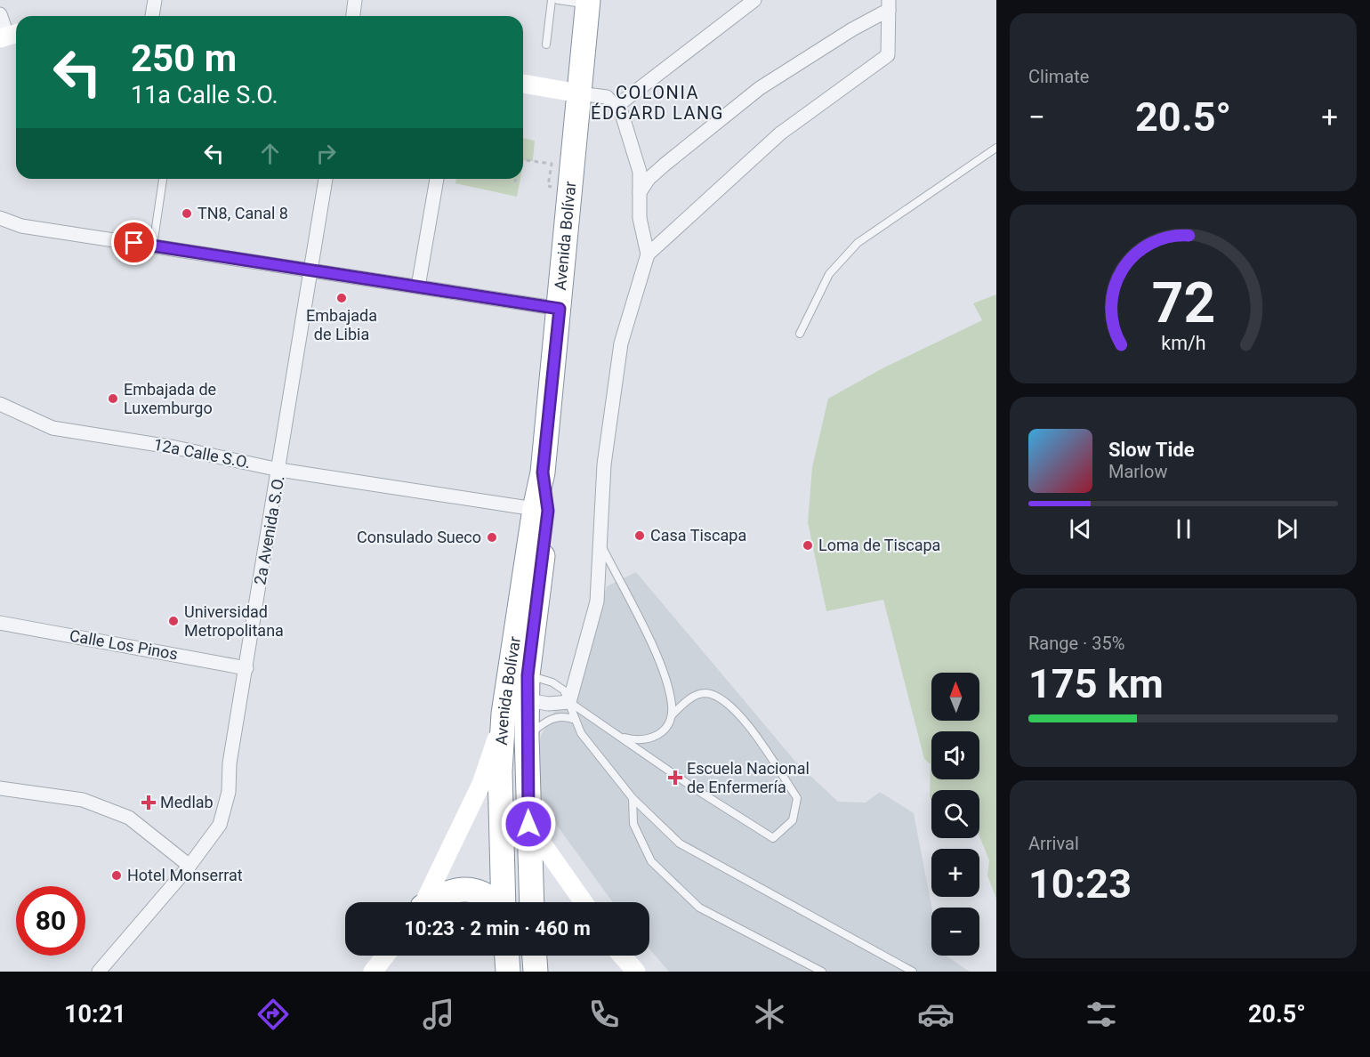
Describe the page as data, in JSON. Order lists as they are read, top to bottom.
{
  "streets": {
    "highway": ["Avenida Bolívar"],
    "street": ["12a Calle S.O.", "2a Avenida S.O.", "Calle Los Pinos"]
  },
  "crossings": [
    ["Avenida Bolívar", "12a Calle S.O."],
    ["12a Calle S.O.", "2a Avenida S.O."],
    ["2a Avenida S.O.", "Calle Los Pinos"]
  ],
  "districts": ["COLONIA ÉDGARD LANG"],
  "places": {
    "other": [
      "TN8, Canal 8",
      "Embajada de Libia",
      "Embajada de Luxemburgo",
      "Casa Tiscapa",
      "Consulado Sueco",
      "Loma de Tiscapa",
      "Universidad Metropolitana",
      "Hotel Monserrat"
    ],
    "health": ["Escuela Nacional de Enfermería", "Medlab"]
  },
  "north": "top",
  "page": {
    "tile": [
      "Climate",
      ["Range · 35%", "175 km"],
      ["Arrival", "10:23"]
    ],
    "turn": ["250 m", "11a Calle S.O."],
    "heat": ["−", "20.5°", "+"],
    "song": ["Slow Tide", "Marlow"],
    "map_buttons": ["+", "−"],
    "limit": "80",
    "trip": "10:23 · 2 min · 460 m",
    "tabs": ["10:21", "20.5°"],
    "gauge": ["72", "km/h"]
  }
}
